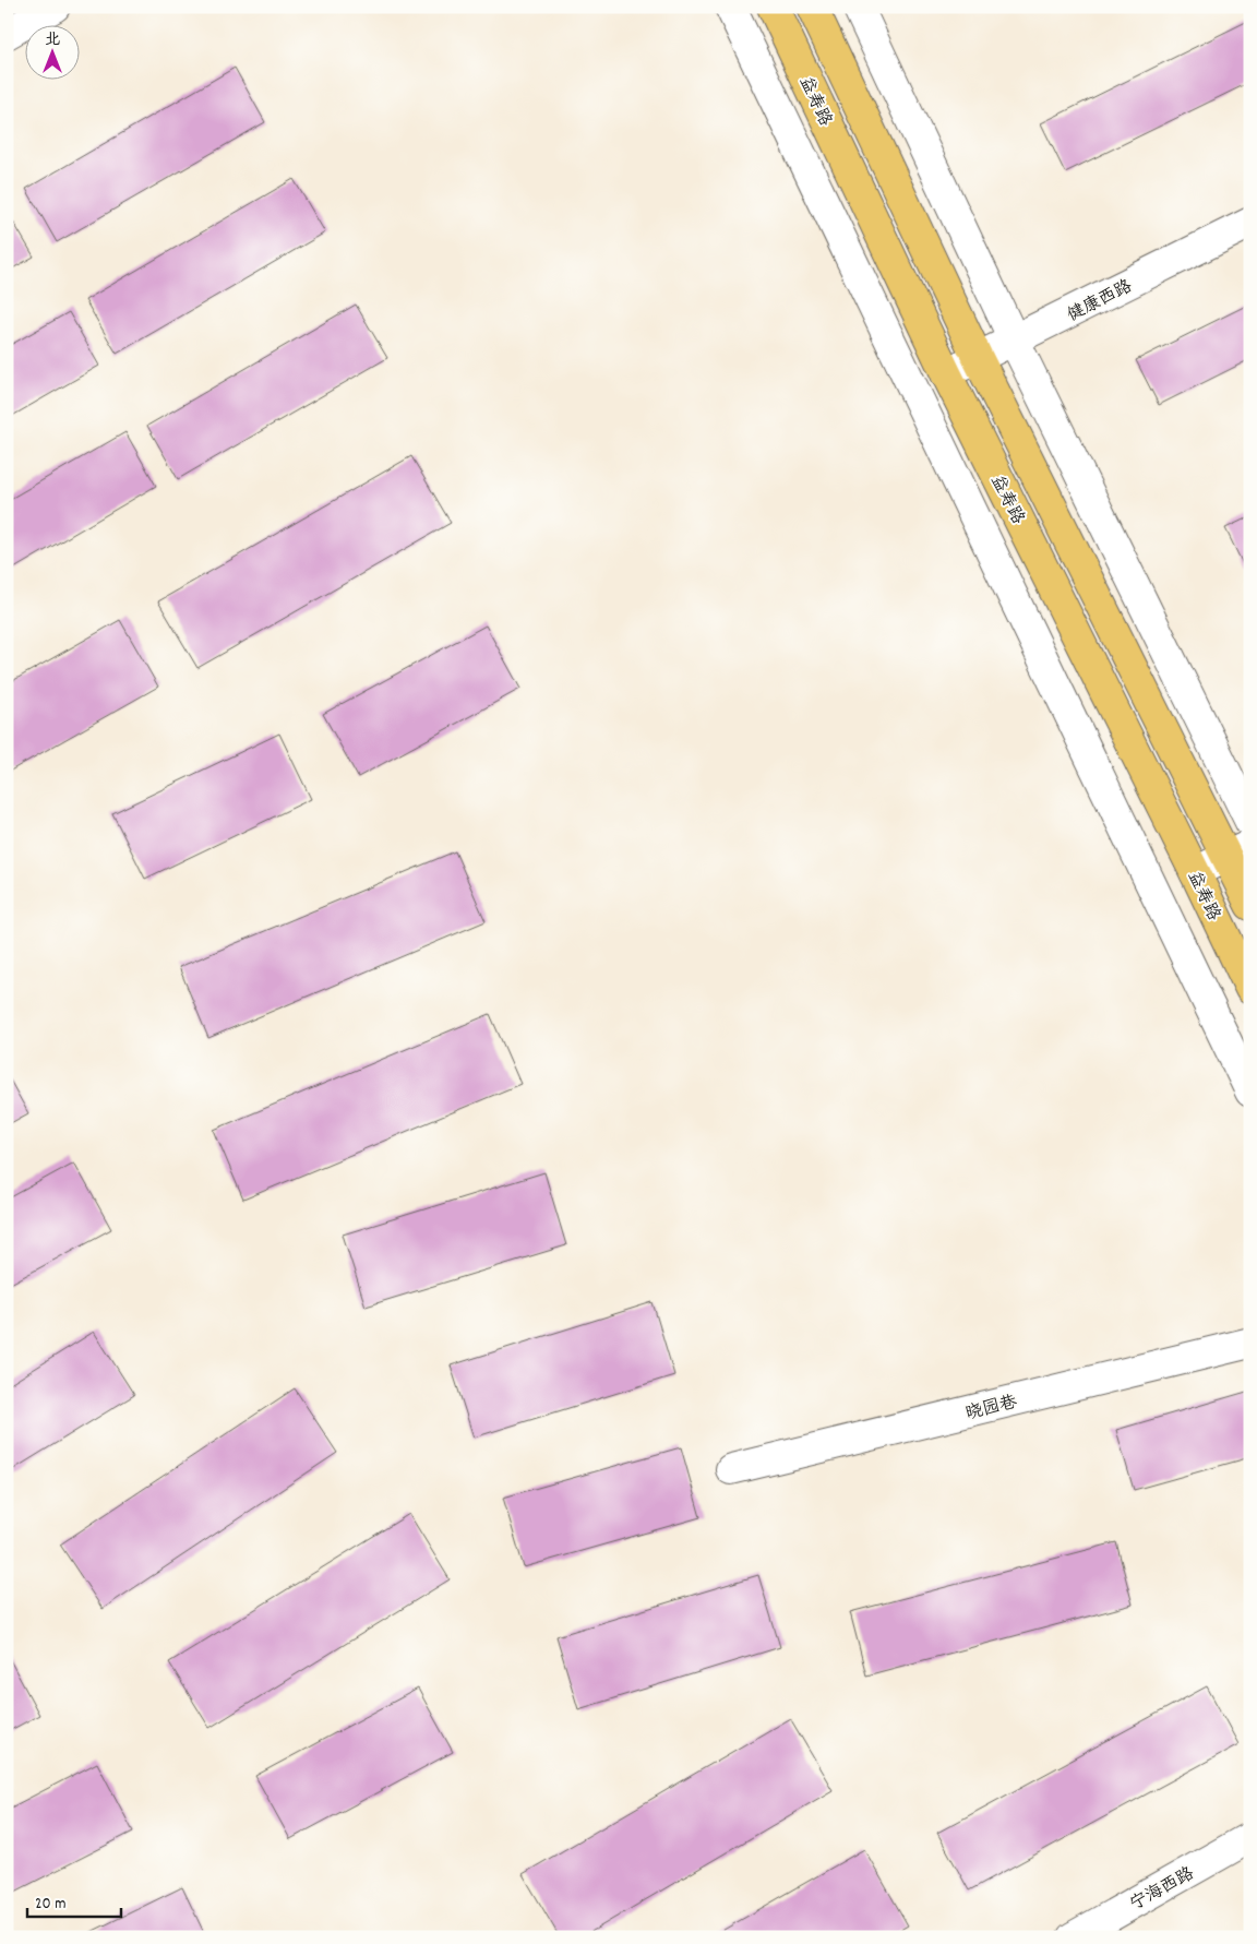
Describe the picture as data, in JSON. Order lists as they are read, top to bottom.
{
  "streets": {
    "main road": ["益寿路"],
    "street": ["健康西路", "晓园巷", "宁海西路"]
  },
  "crossings": [
    ["益寿路", "健康西路"]
  ],
  "scale_bar": "20 m",
  "north": "top"
}
